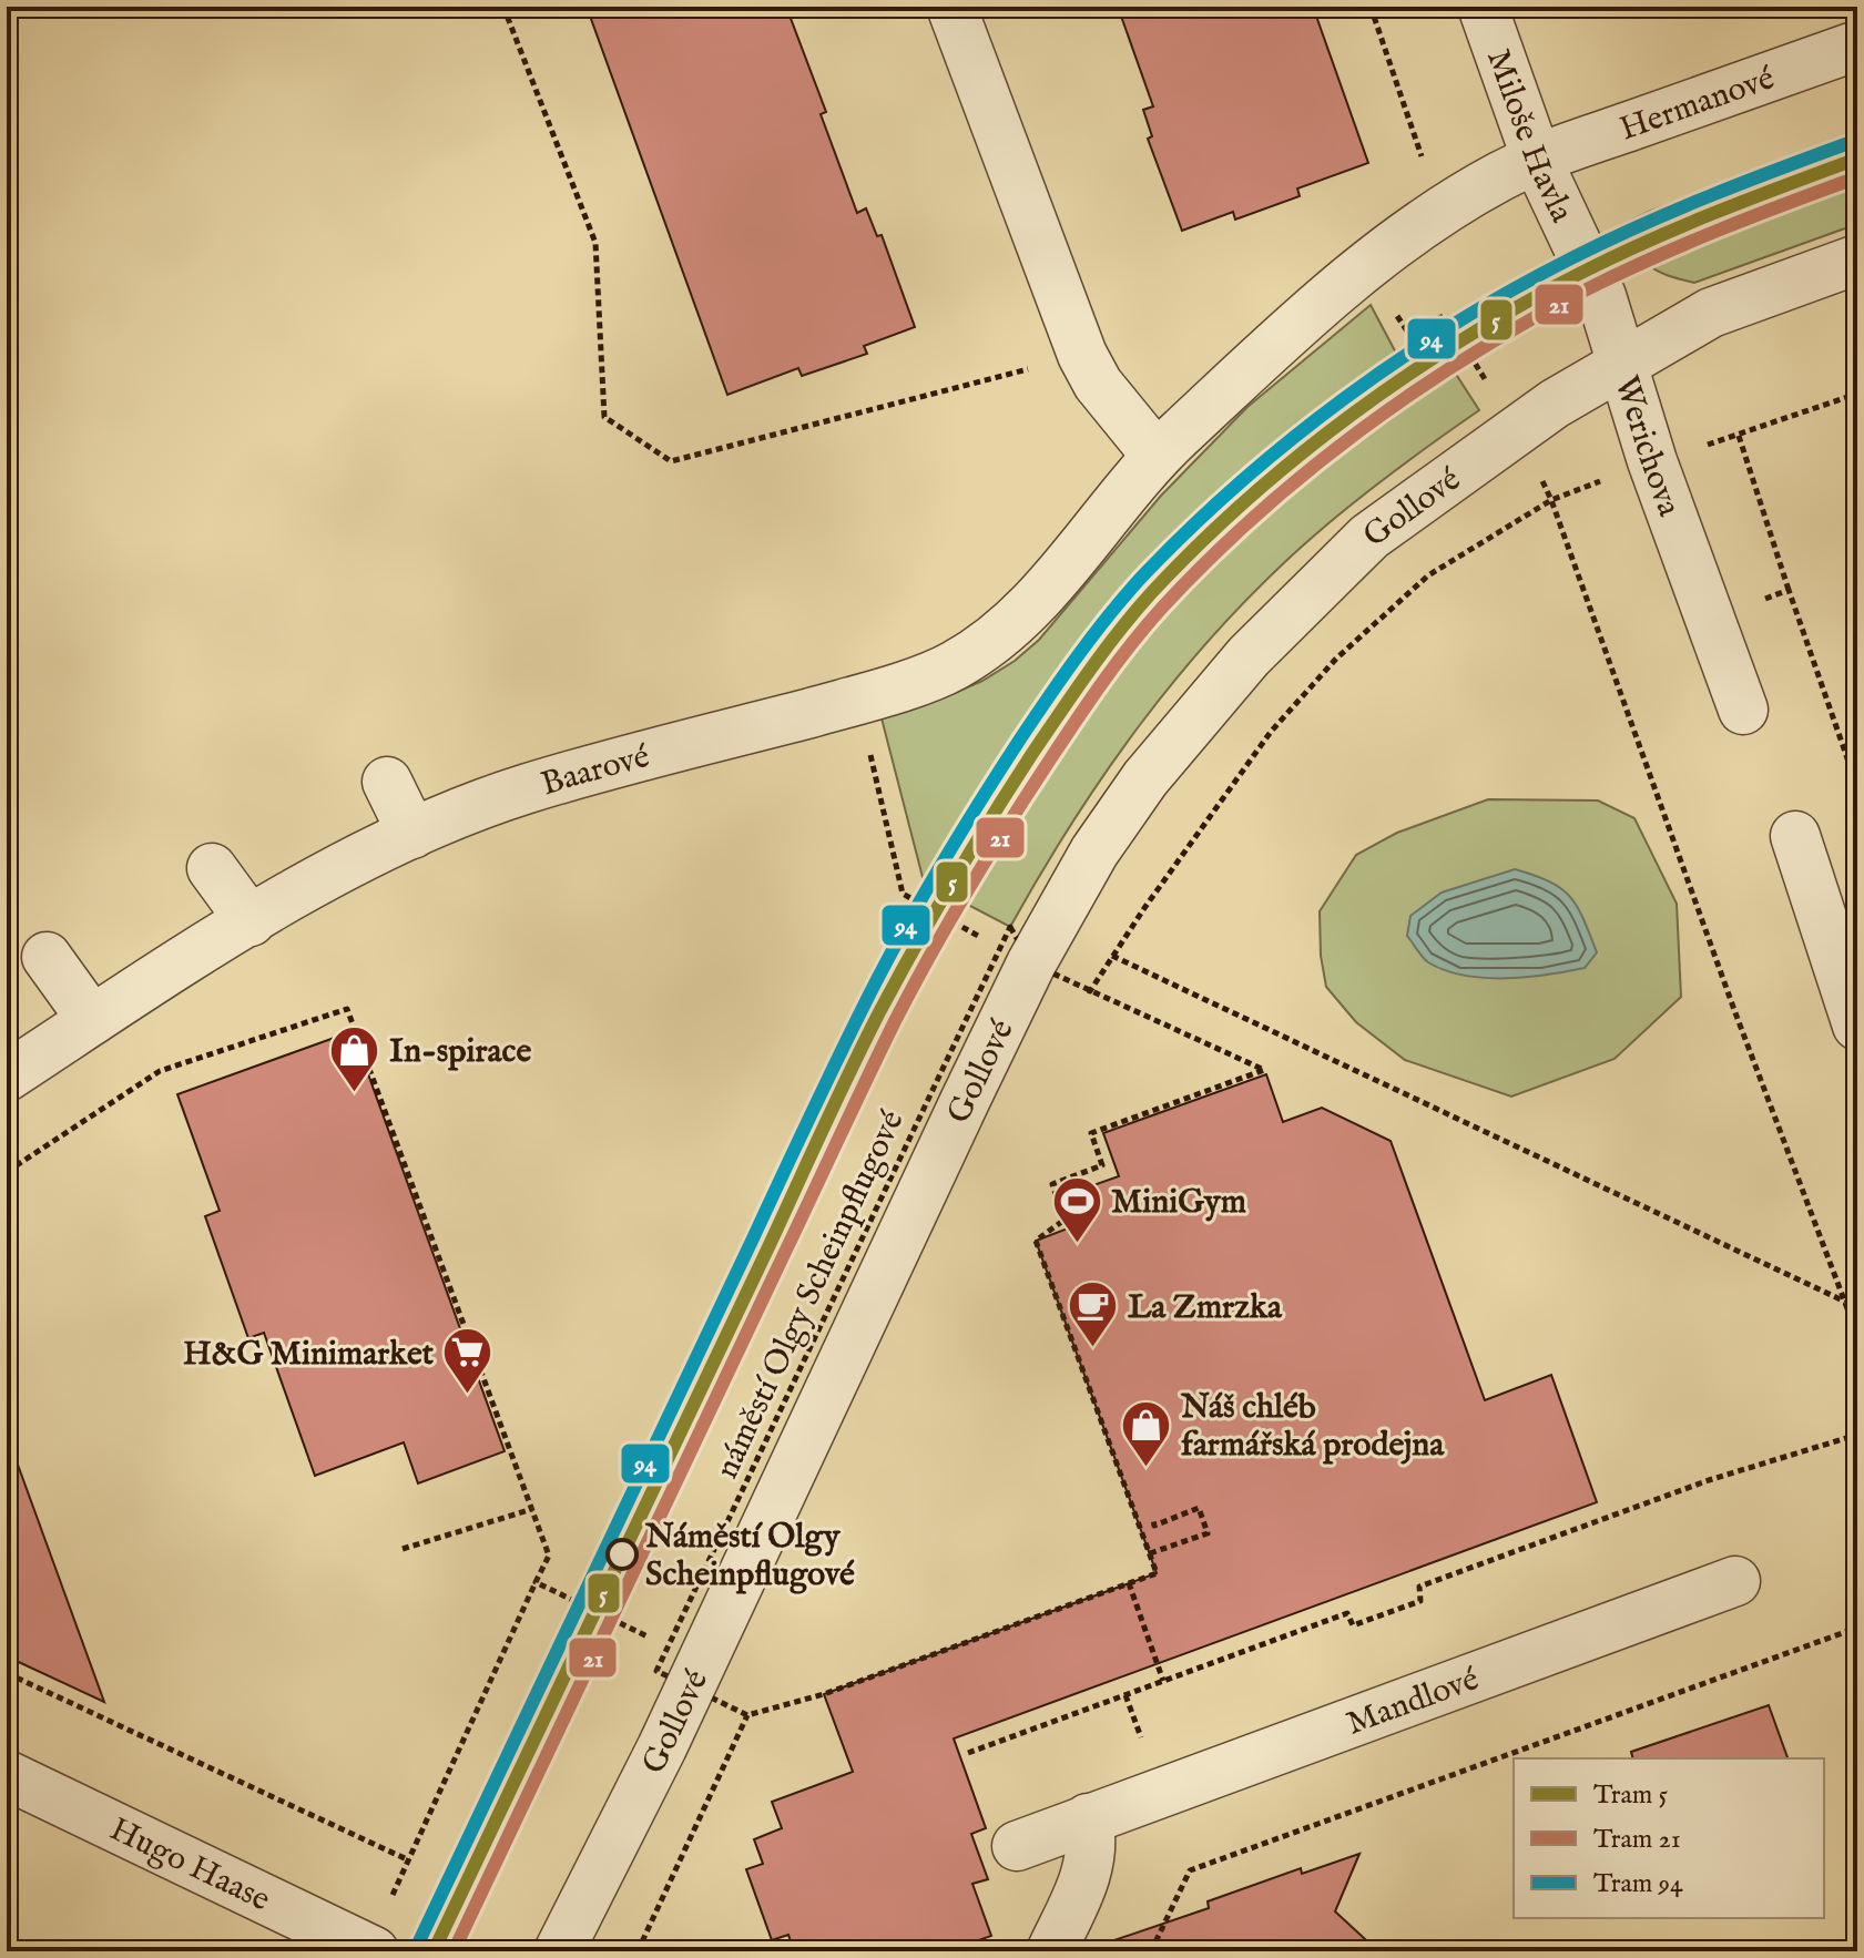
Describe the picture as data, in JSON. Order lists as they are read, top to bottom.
{
  "streets": {
    "street": [
      "Hermanové",
      "Miloše Havla",
      "Werichova",
      "Gollové",
      "Baarové",
      "Mandlové",
      "Hugo Haase"
    ],
    "path": ["náměstí Olgy Scheinpflugové"]
  },
  "crossings": [
    ["Hermanové", "Miloše Havla"],
    ["Hermanové", "Baarové"],
    ["Miloše Havla", "Werichova"],
    ["Miloše Havla", "Gollové"],
    ["Werichova", "Gollové"],
    ["Gollové", "náměstí Olgy Scheinpflugové"]
  ],
  "places": {
    "shop": ["In-spirace", "Náš chléb farmářská prodejna"],
    "sports": ["MiniGym"],
    "cafe": ["La Zmrzka"],
    "supermarket": ["H&G Minimarket"],
    "other": ["Náměstí Olgy Scheinpflugové"]
  },
  "lines": ["tram line 94", "tram line 5", "tram line 21"],
  "legend": ["Tram 5", "Tram 21", "Tram 94"]
}
